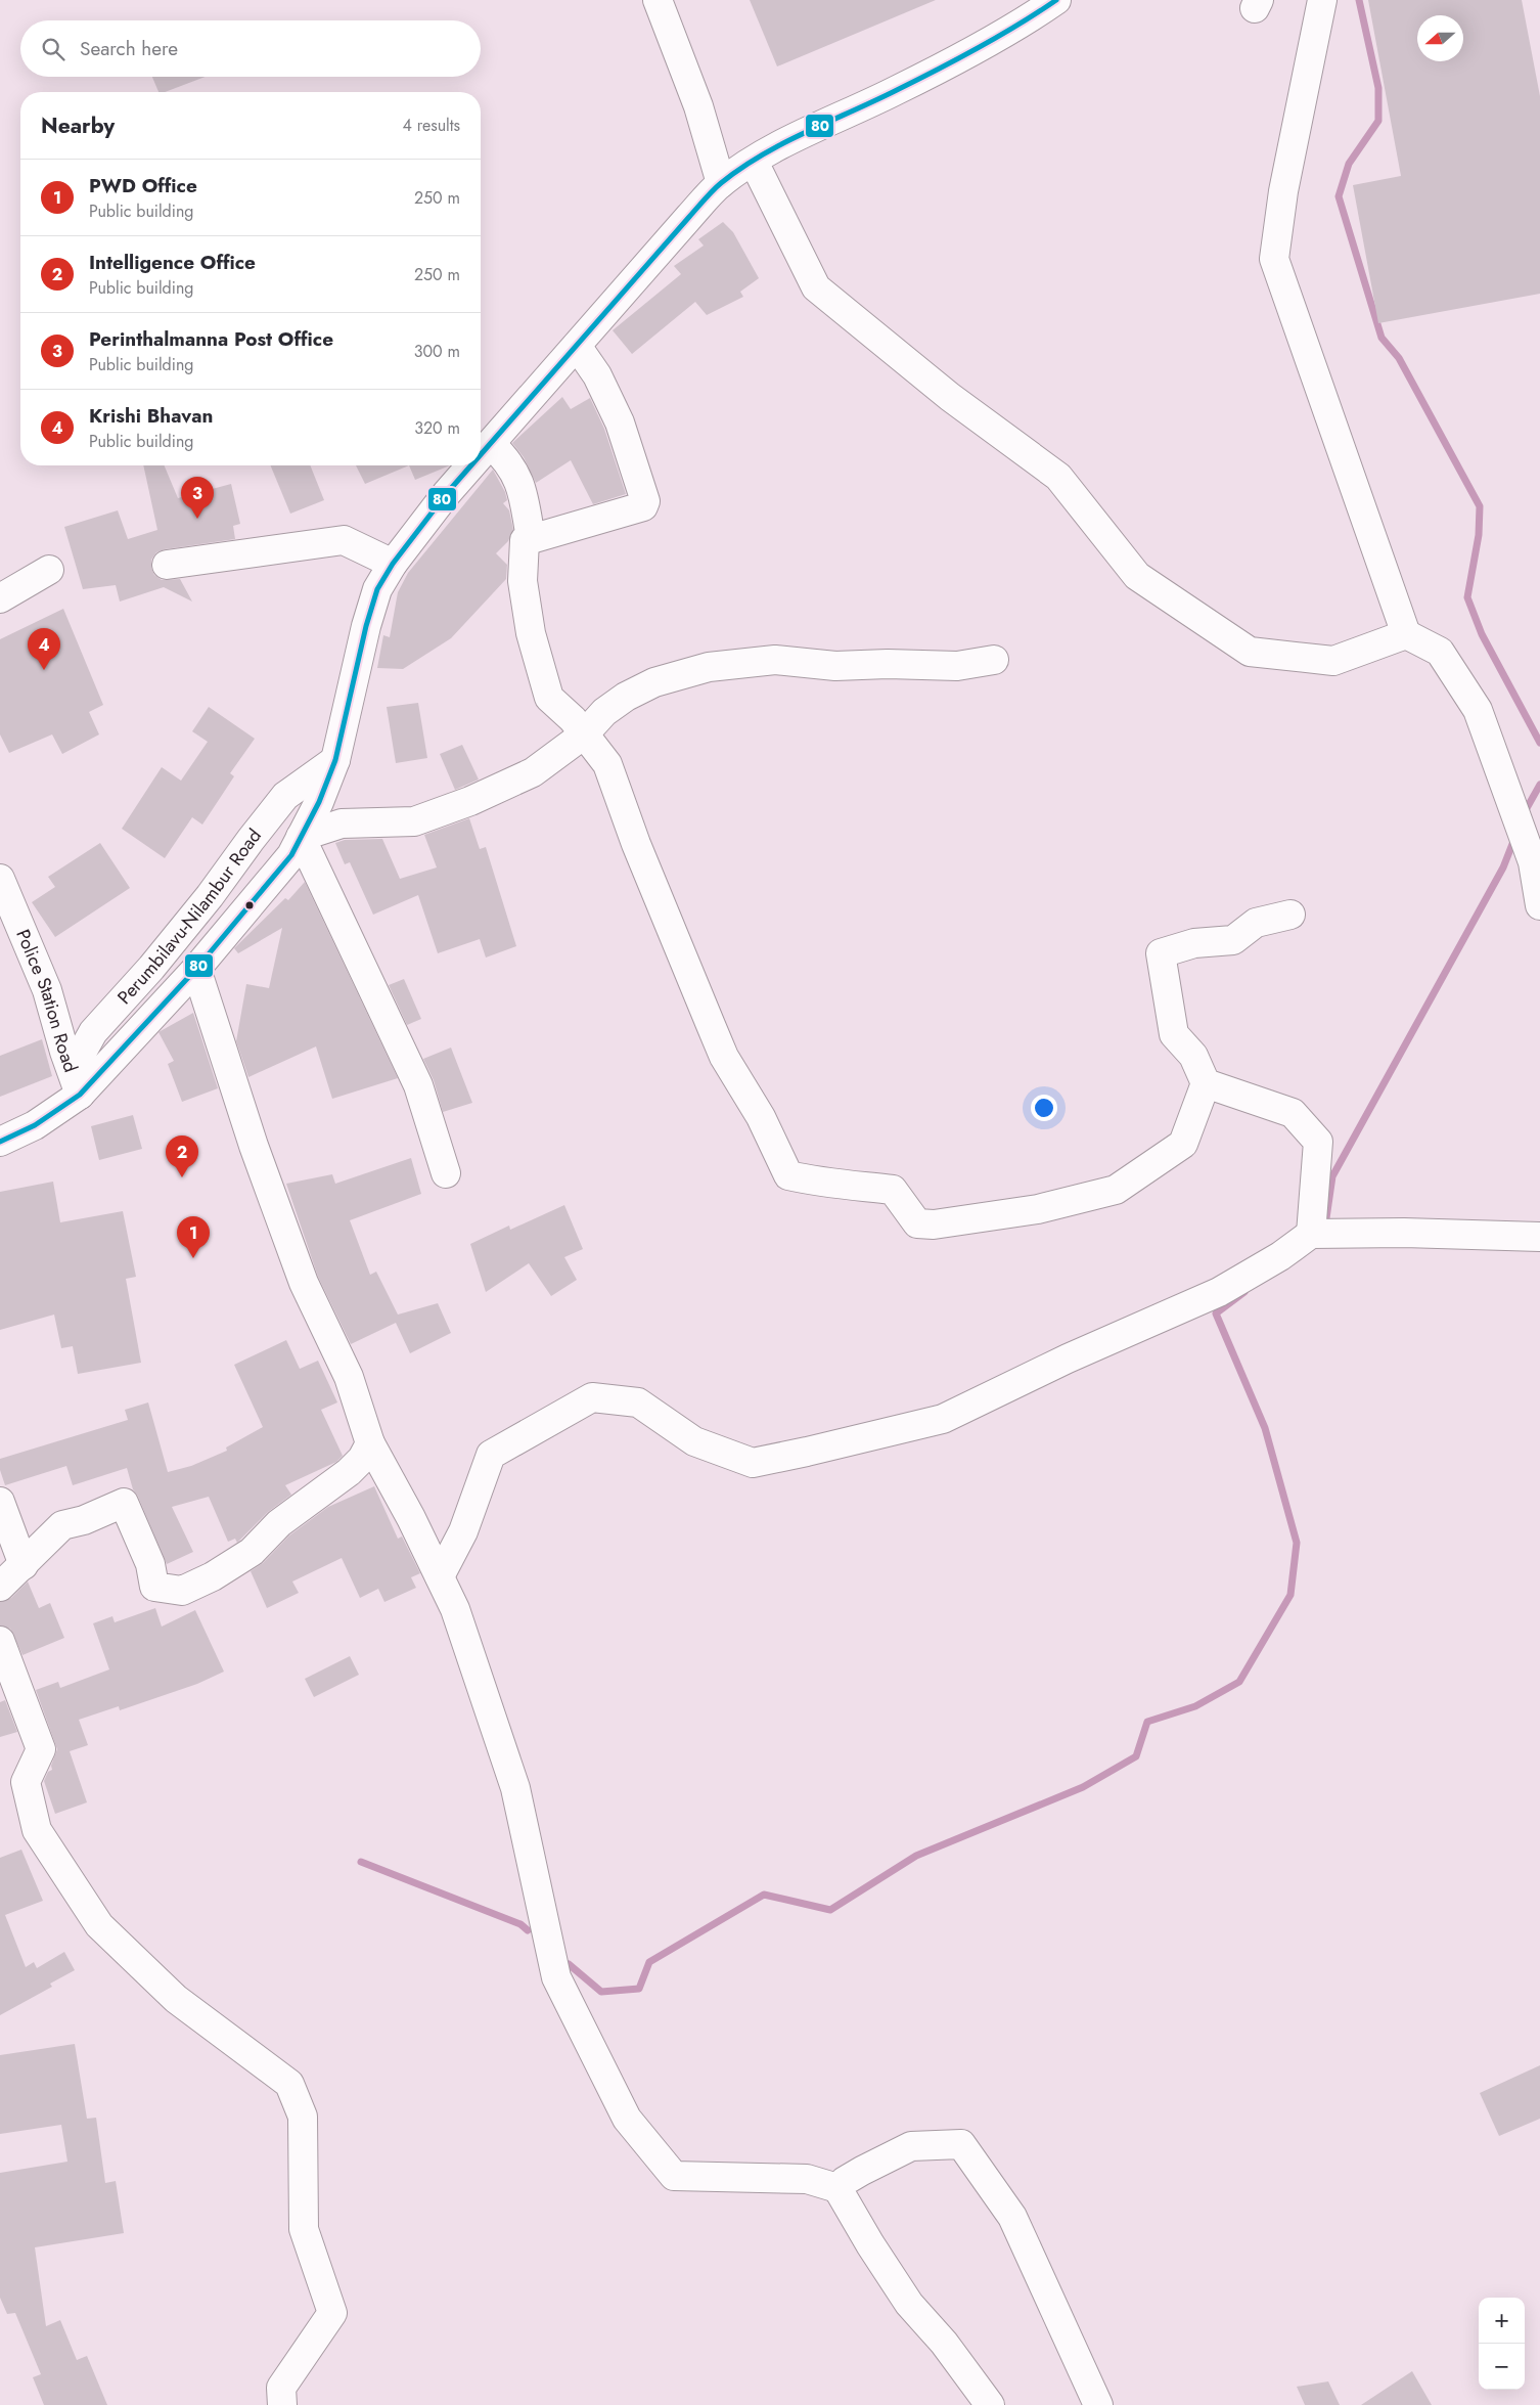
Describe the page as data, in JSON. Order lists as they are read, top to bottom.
{
  "streets": {
    "street": ["Perumbilavu-Nilambur Road", "Police Station Road"]
  },
  "crossings": [
    ["Perumbilavu-Nilambur Road", "Police Station Road"]
  ],
  "lines": ["transit line 80"],
  "north": "left",
  "page": {
    "search": "Search here",
    "heading": ["Nearby", "4 results"],
    "list": [
      {
        "mark": "1",
        "name": "PWD Office",
        "note": "Public building",
        "value": "250 m"
      },
      {
        "mark": "2",
        "name": "Intelligence Office",
        "note": "Public building",
        "value": "250 m"
      },
      {
        "mark": "3",
        "name": "Perinthalmanna Post Office",
        "note": "Public building",
        "value": "300 m"
      },
      {
        "mark": "4",
        "name": "Krishi Bhavan",
        "note": "Public building",
        "value": "320 m"
      }
    ],
    "pins": [
      "3",
      "4",
      "2",
      "1"
    ],
    "map_buttons": ["+", "−"]
  }
}
